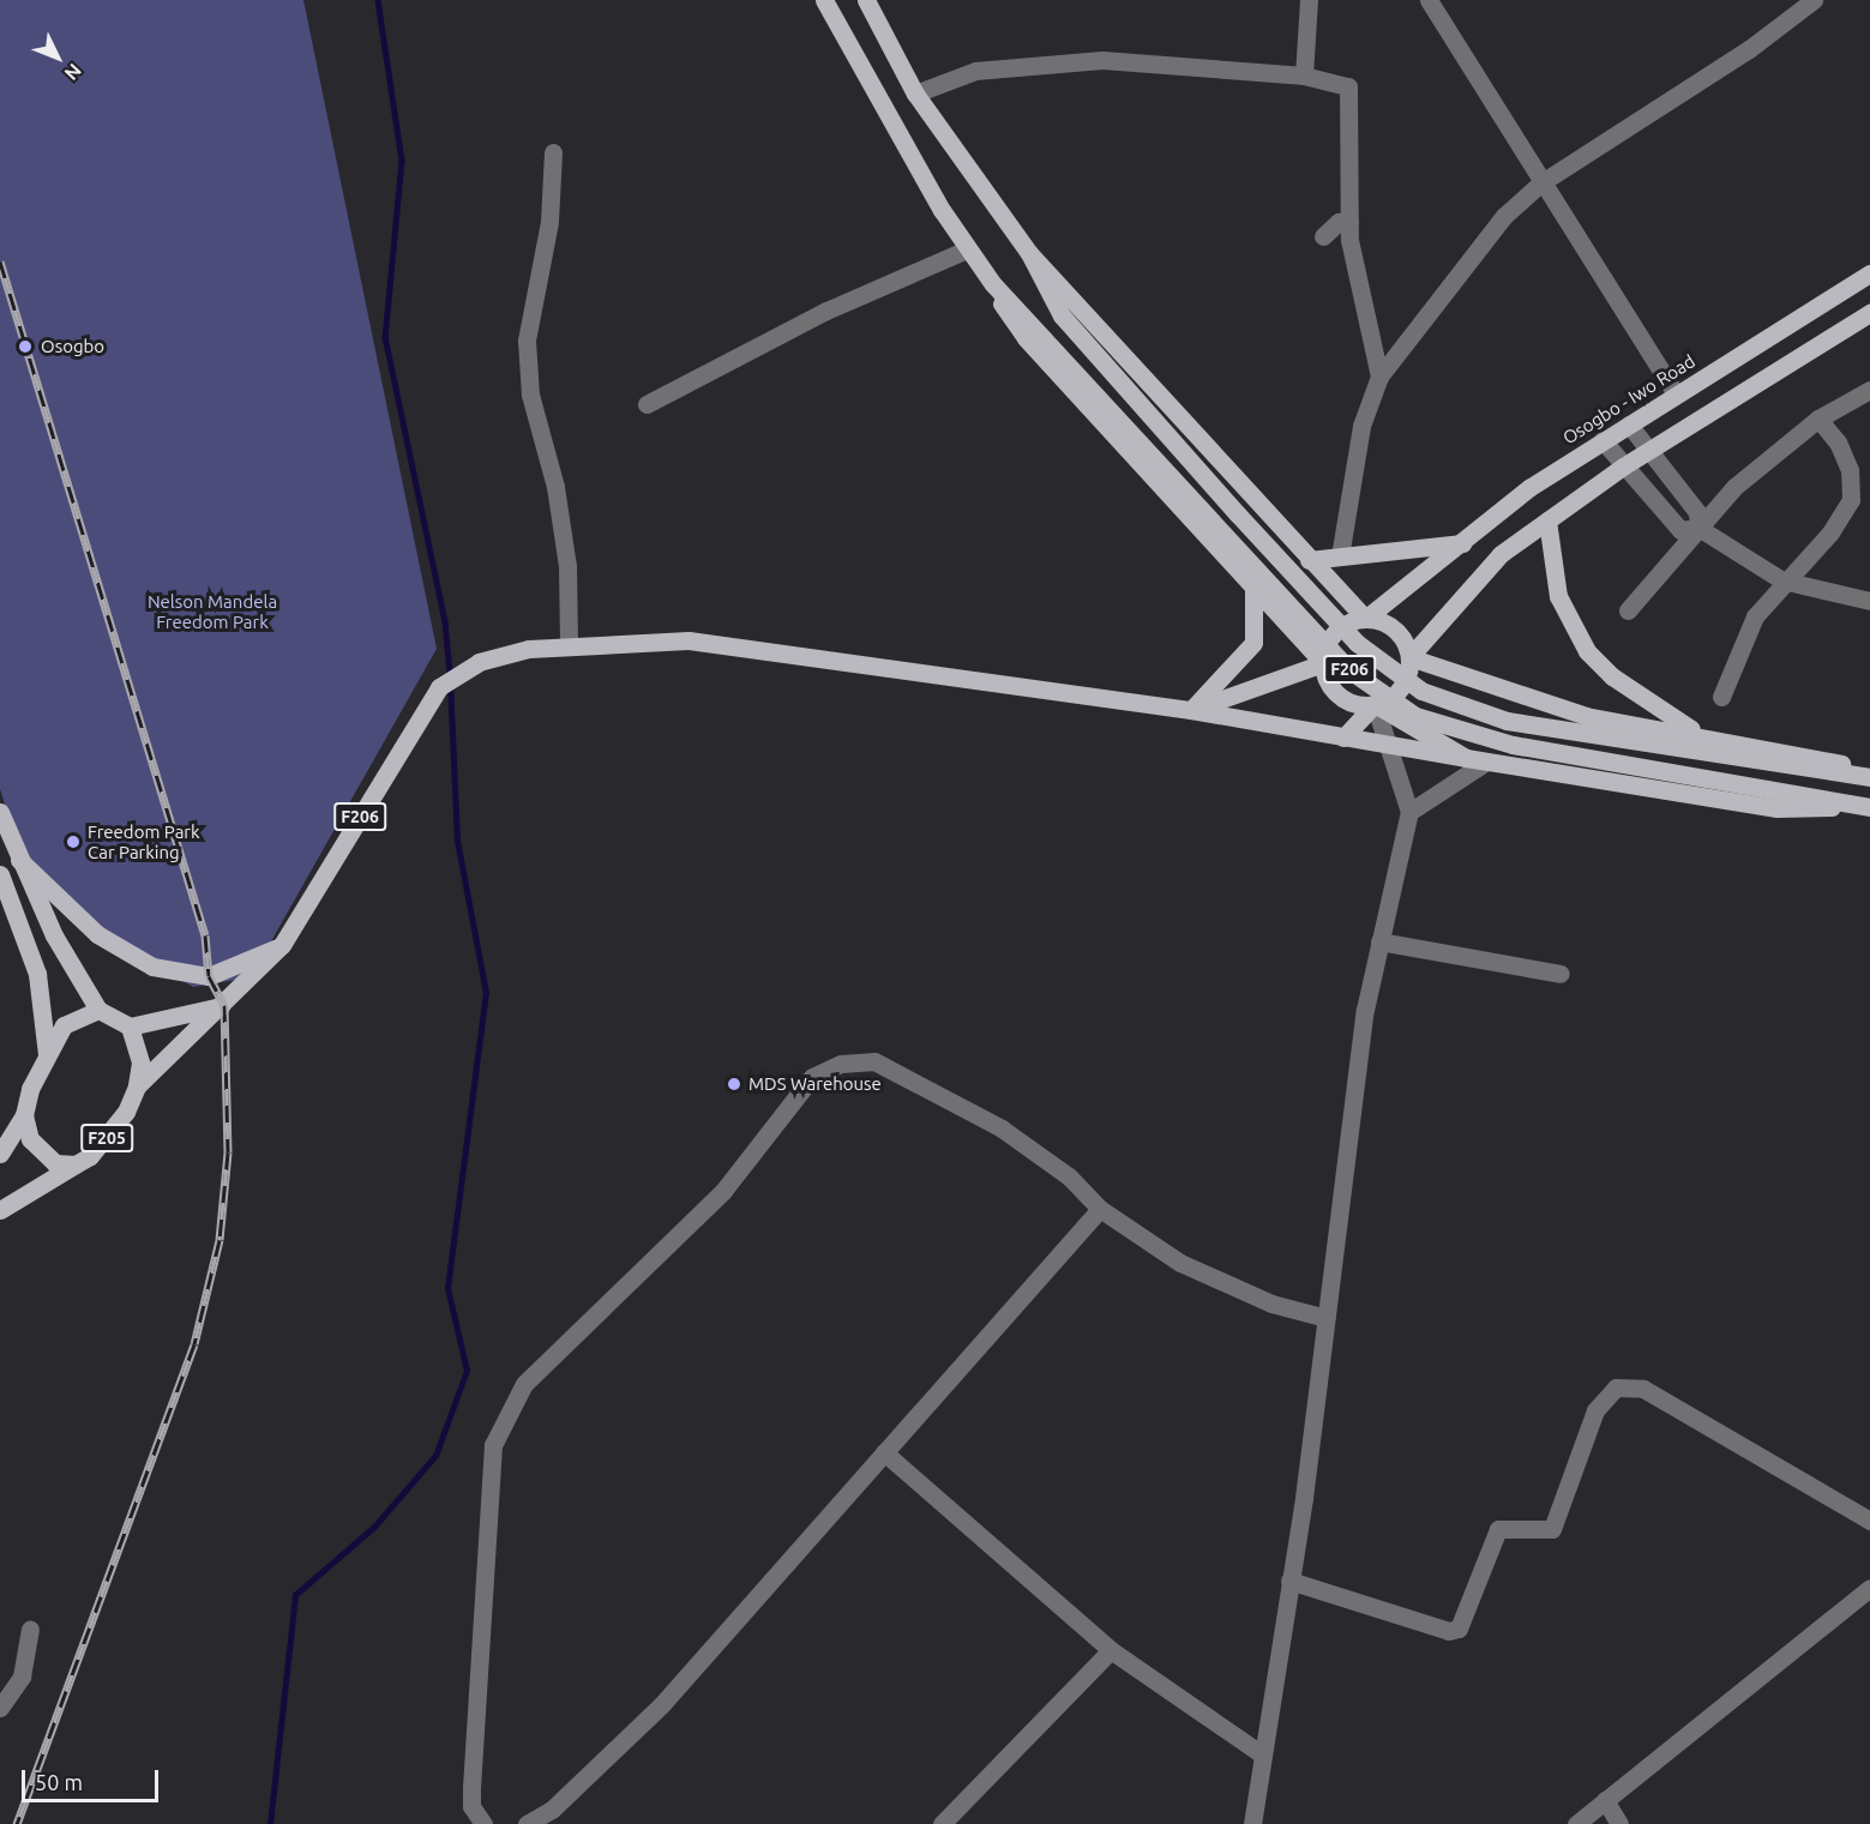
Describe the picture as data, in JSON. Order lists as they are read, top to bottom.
{
  "streets": {
    "main road": ["Osogbo - Iwo Road", "F206", "F205"]
  },
  "crossings": [
    ["F206", "F205"]
  ],
  "parks": ["Nelson Mandela Freedom Park"],
  "places": ["Osogbo", "Freedom Park Car Parking", "MDS Warehouse"],
  "scale_bar": "50 m",
  "north": "bottom right"
}
